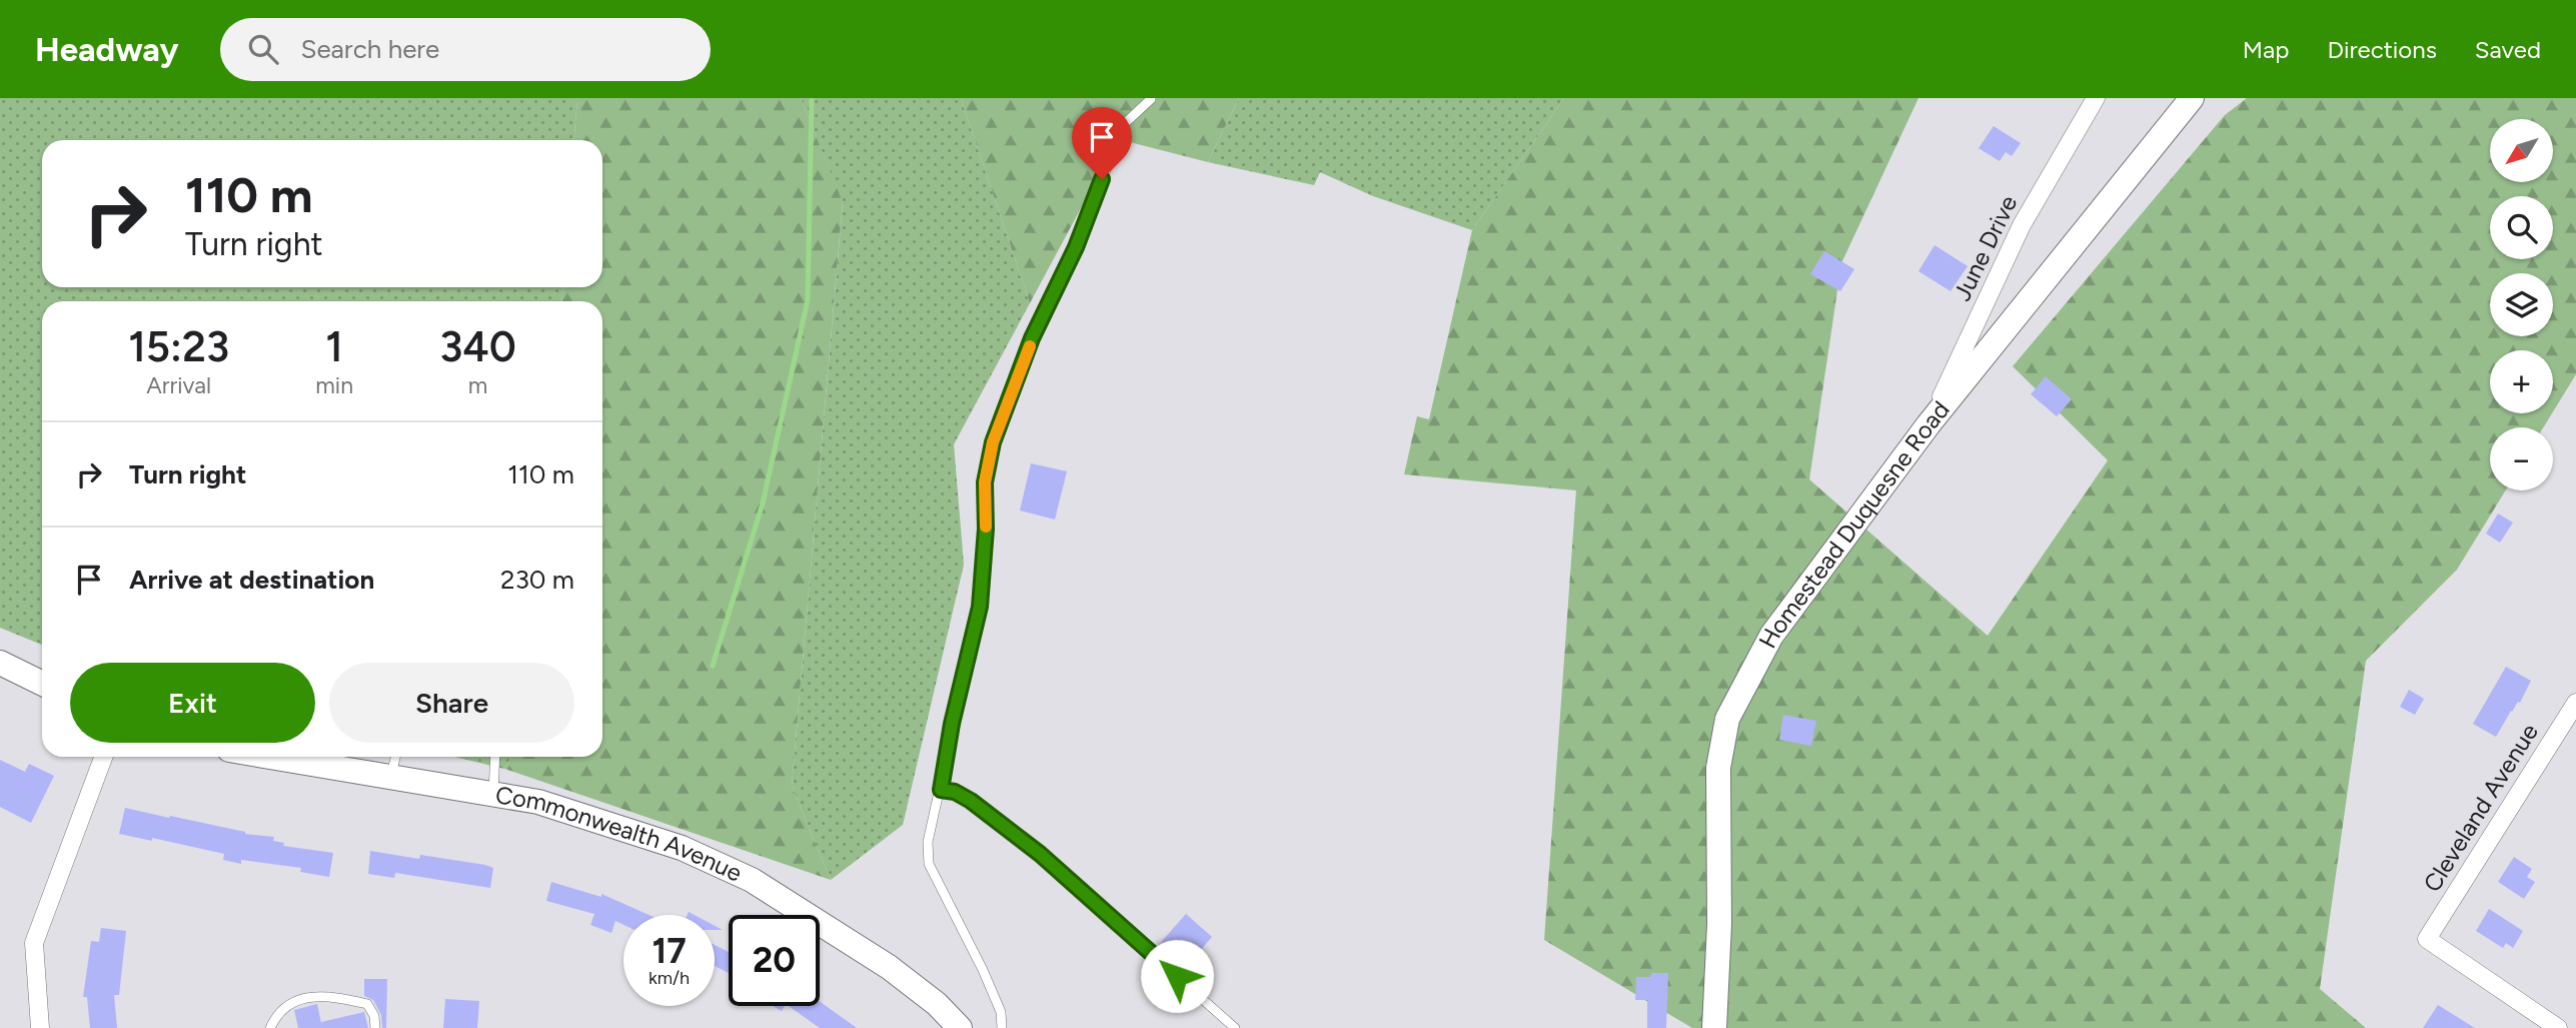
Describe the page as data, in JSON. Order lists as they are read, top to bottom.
{
  "streets": {
    "street": [
      "June Drive",
      "Homestead Duquesne Road",
      "Cleveland Avenue",
      "Commonwealth Avenue"
    ]
  },
  "crossings": [
    ["June Drive", "Homestead Duquesne Road"]
  ],
  "north": "bottom left",
  "page": {
    "header": "Headway",
    "search": "Search here",
    "nav": ["Map", "Directions", "Saved"],
    "map_buttons": ["+", "−"],
    "turn": ["110 m", "Turn right"],
    "eta": [
      "15:23",
      "Arrival",
      "1",
      "min",
      "340",
      "m"
    ],
    "list": [
      {
        "name": "Turn right",
        "value": "110 m"
      },
      {
        "name": "Arrive at destination",
        "value": "230 m"
      }
    ],
    "buttons": ["Exit", "Share"],
    "speed": "17 km/h",
    "limit": "20"
  }
}
